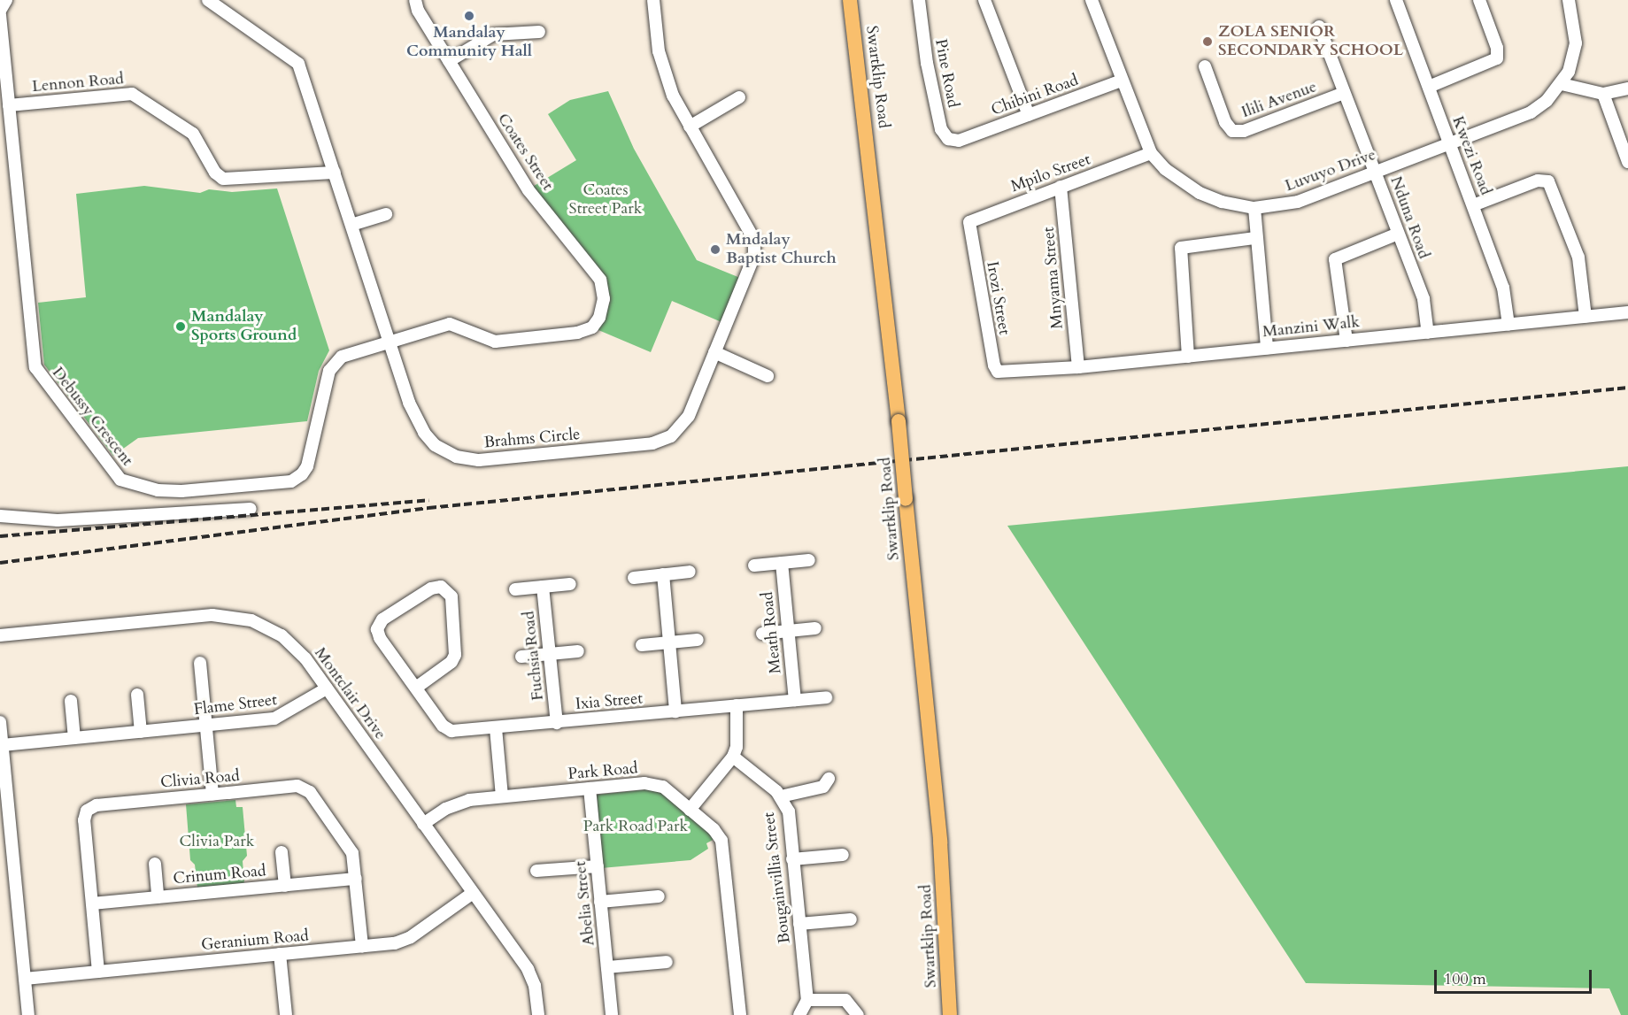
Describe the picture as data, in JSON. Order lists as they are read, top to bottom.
{
  "streets": {
    "main road": ["Swartklip Road"],
    "street": [
      "Pine Road",
      "Lennon Road",
      "Chibini Road",
      "Ilili Avenue",
      "Coates Street",
      "Kwezi Road",
      "Luvuyo Drive",
      "Mpilo Street",
      "Nduna Road",
      "Mnyama Street",
      "Irozi Street",
      "Manzini Walk",
      "Debussy Crescent",
      "Brahms Circle",
      "Meath Road",
      "Fuchsia Road",
      "Montclair Drive",
      "Ixia Street",
      "Flame Street",
      "Park Road",
      "Clivia Road",
      "Crinum Road",
      "Bougainvillia Street",
      "Abelia Street",
      "Geranium Road"
    ]
  },
  "crossings": [
    ["Pine Road", "Chibini Road"],
    ["Lennon Road", "Debussy Crescent"],
    ["Lennon Road", "Brahms Circle"],
    ["Chibini Road", "Luvuyo Drive"],
    ["Ilili Avenue", "Nduna Road"],
    ["Coates Street", "Debussy Crescent"],
    ["Coates Street", "Brahms Circle"],
    ["Kwezi Road", "Luvuyo Drive"],
    ["Kwezi Road", "Manzini Walk"],
    ["Luvuyo Drive", "Mpilo Street"],
    ["Luvuyo Drive", "Nduna Road"],
    ["Mpilo Street", "Mnyama Street"],
    ["Mpilo Street", "Irozi Street"],
    ["Nduna Road", "Manzini Walk"],
    ["Mnyama Street", "Manzini Walk"],
    ["Irozi Street", "Manzini Walk"],
    ["Debussy Crescent", "Brahms Circle"],
    ["Meath Road", "Ixia Street"],
    ["Fuchsia Road", "Ixia Street"],
    ["Montclair Drive", "Flame Street"],
    ["Montclair Drive", "Park Road"],
    ["Montclair Drive", "Geranium Road"],
    ["Park Road", "Abelia Street"],
    ["Clivia Road", "Crinum Road"],
    ["Clivia Road", "Geranium Road"]
  ],
  "parks": ["Coates Street Park", "Park Road Park", "Clivia Park"],
  "places": [
    "Mandalay Community Hall",
    "ZOLA SENIOR SECONDARY SCHOOL",
    "Mndalay Baptist Church",
    "Mandalay Sports Ground"
  ],
  "scale_bar": "100 m"
}
